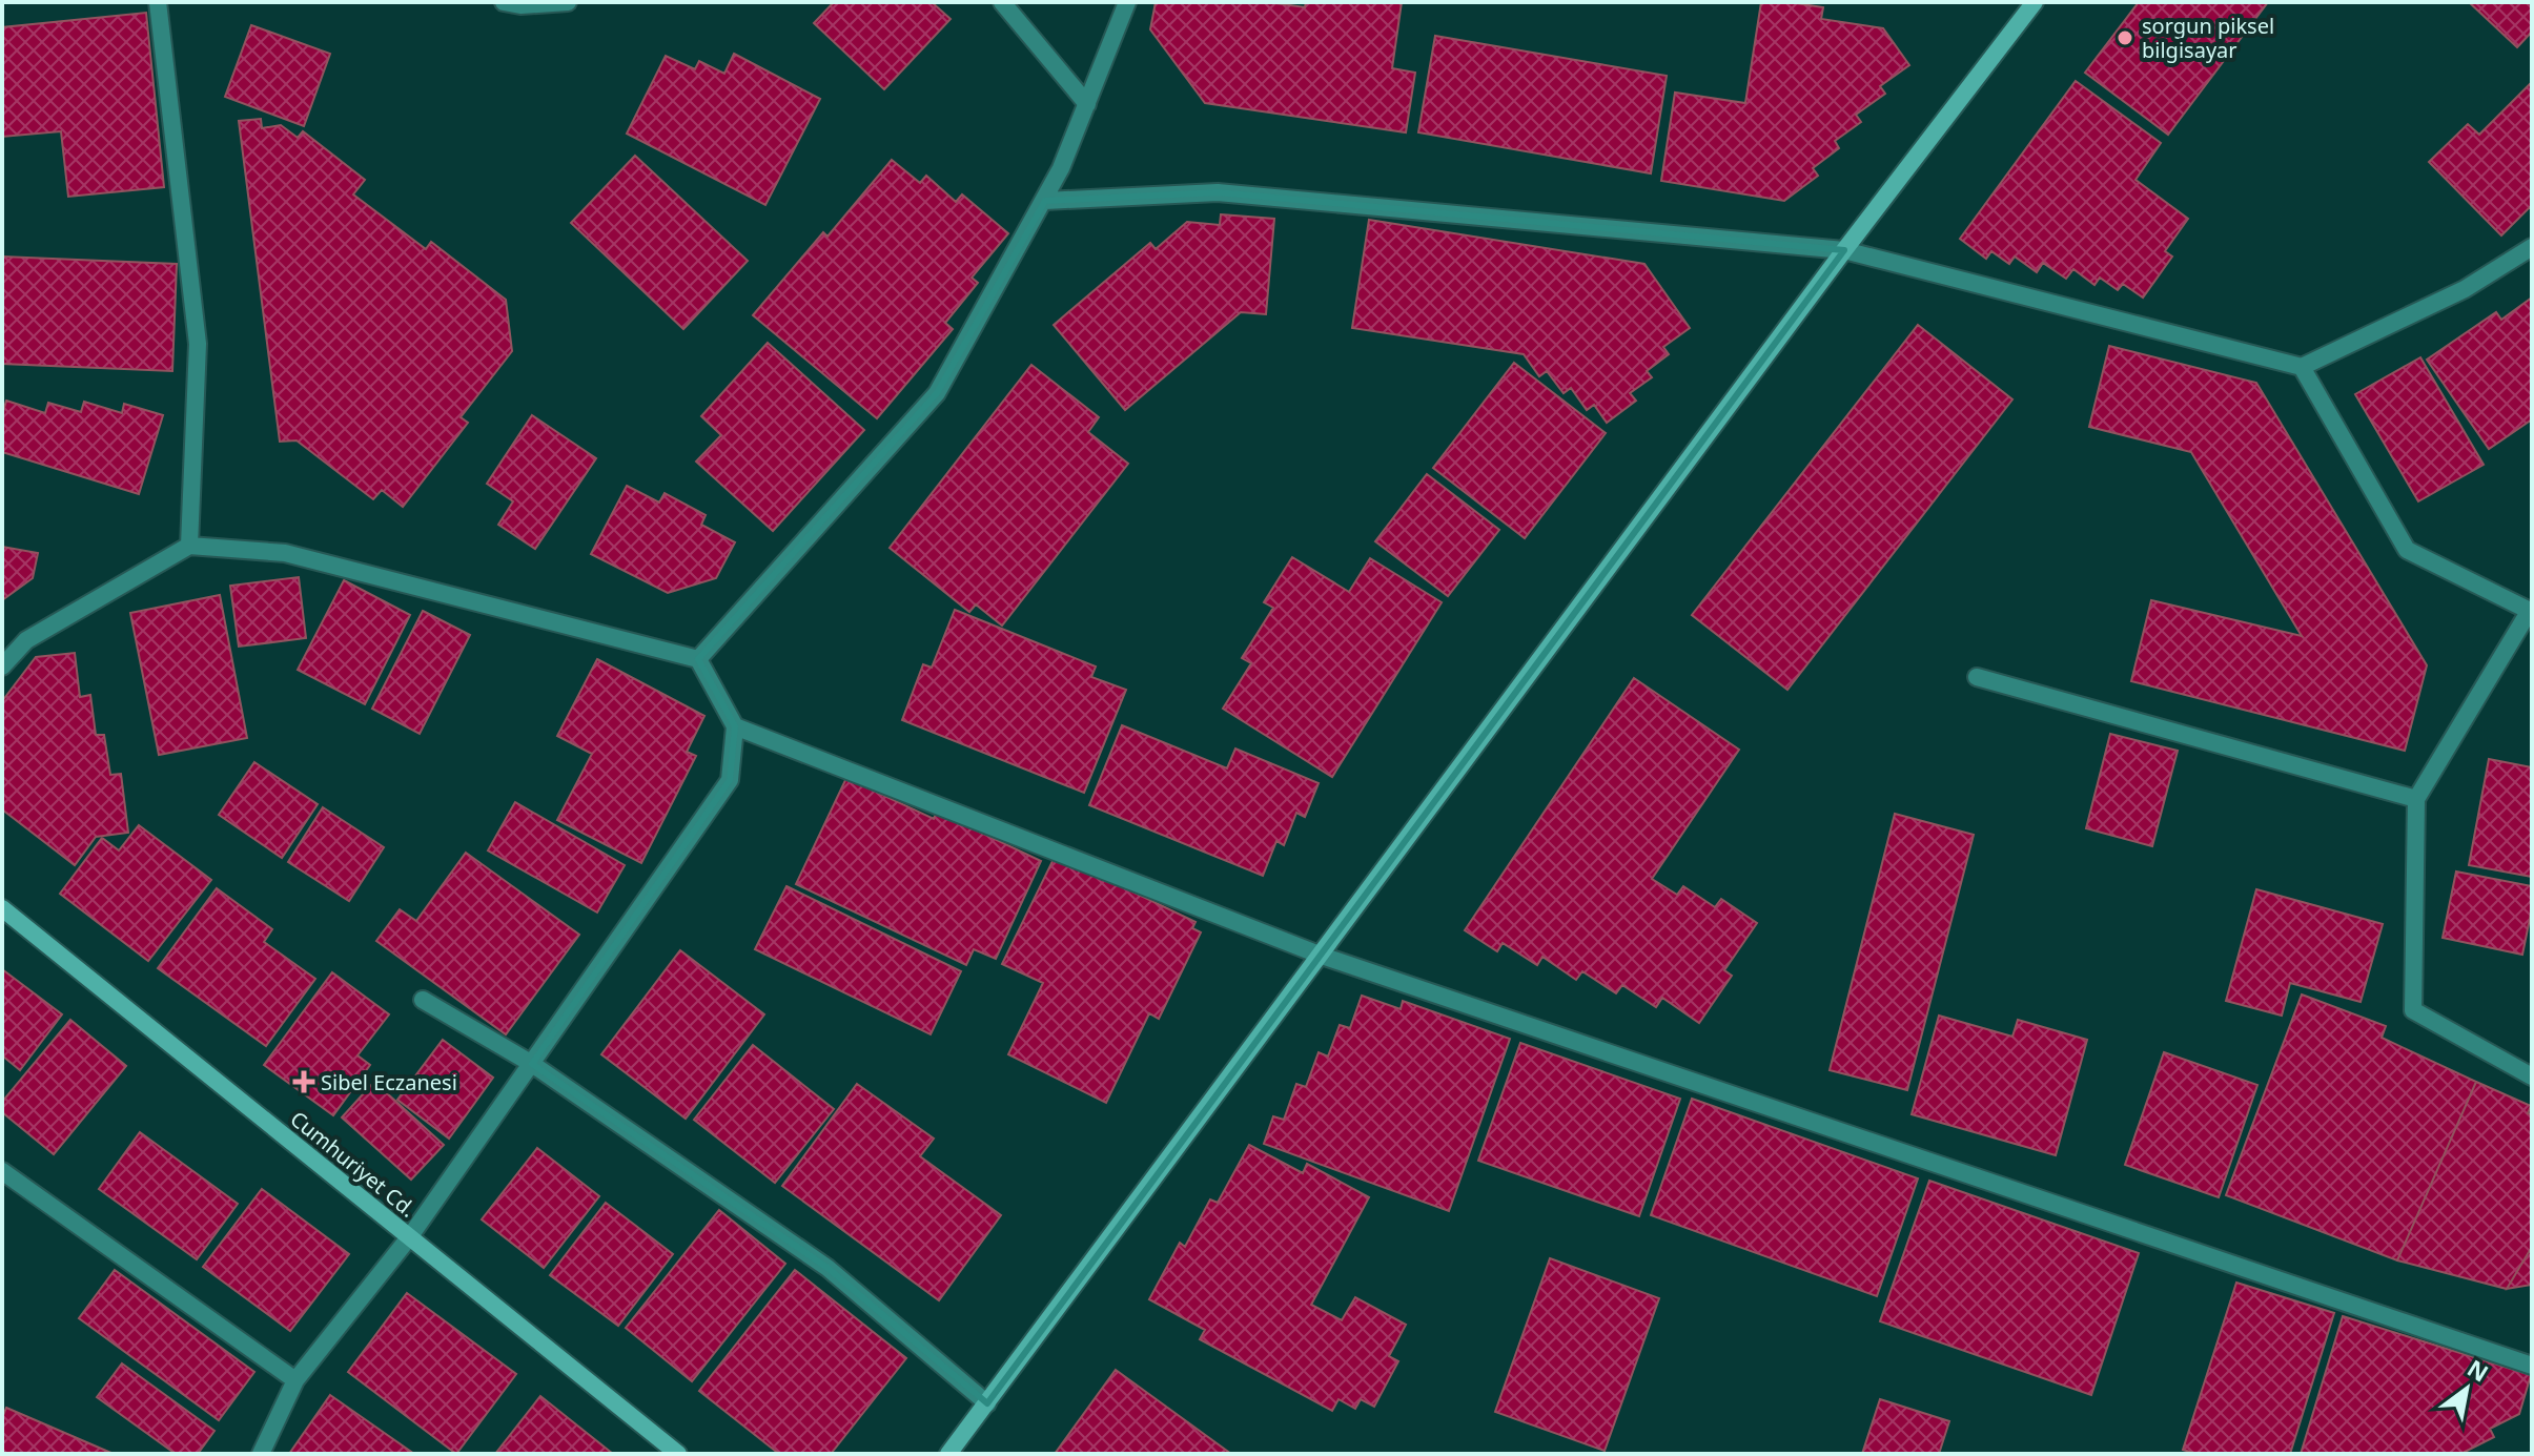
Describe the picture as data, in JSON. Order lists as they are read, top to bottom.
{
  "streets": {
    "main road": ["Cumhuriyet Cd."]
  },
  "places": {
    "other": ["sorgun piksel bilgisayar"],
    "health": ["Sibel Eczanesi"]
  },
  "north": "top right"
}
